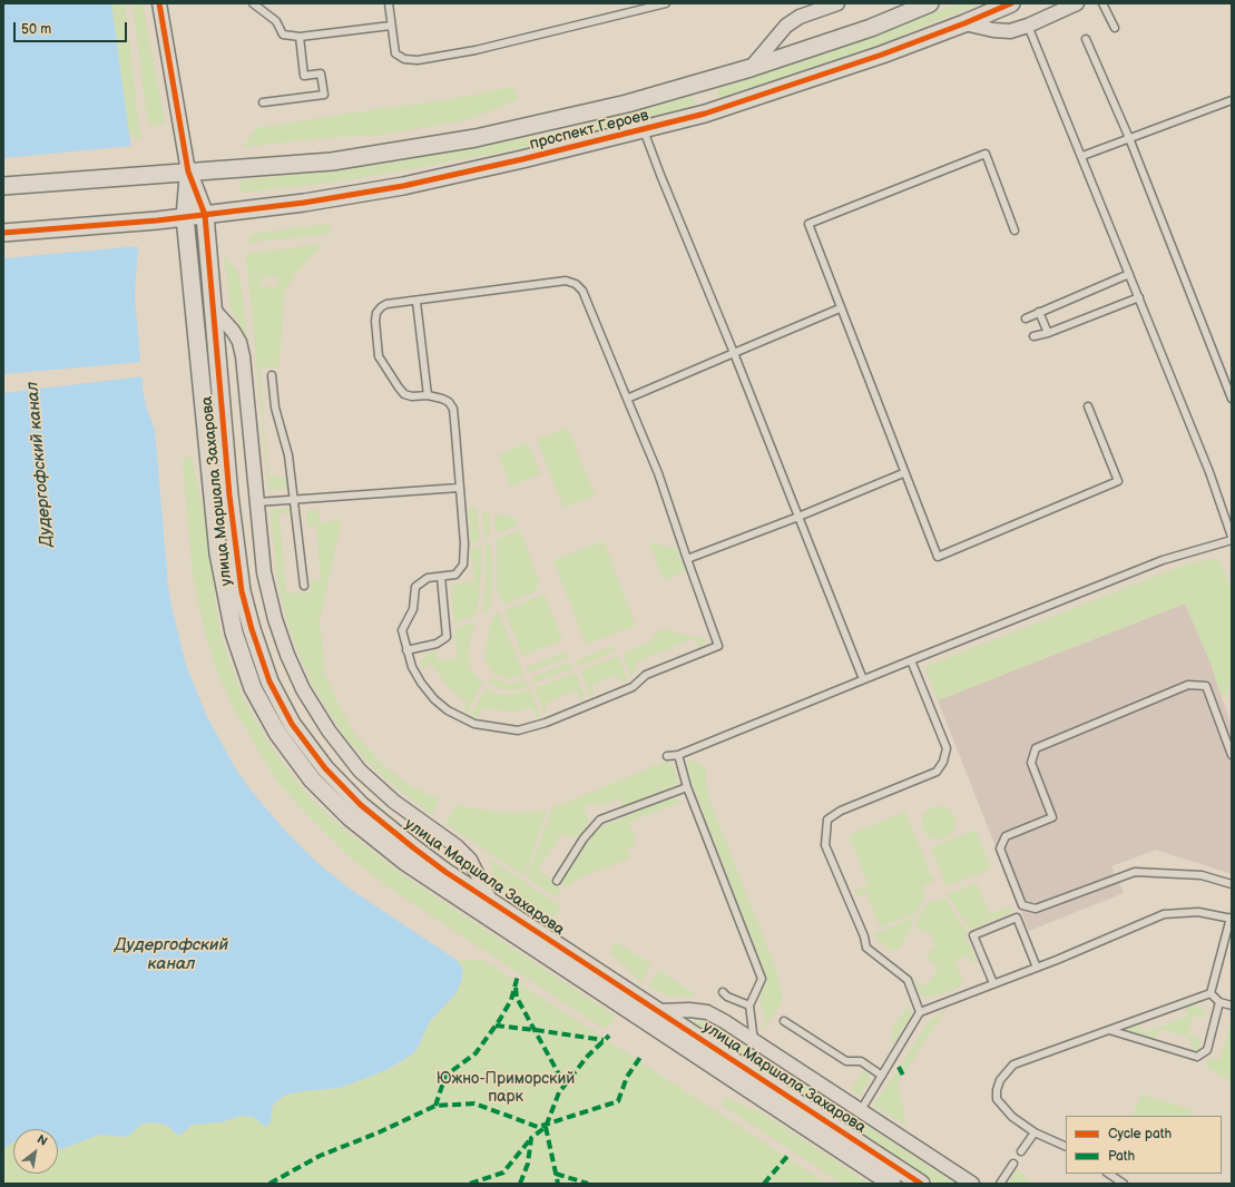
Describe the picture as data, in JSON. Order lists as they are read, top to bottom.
{
  "streets": {
    "street": ["проспект Героев", "улица Маршала Захарова"]
  },
  "crossings": [
    ["проспект Героев", "улица Маршала Захарова"]
  ],
  "water": ["Дудергофский канал"],
  "parks": ["Южно-Приморский парк"],
  "legend": ["Cycle path", "Path"],
  "scale_bar": "50 m",
  "north": "top right"
}
